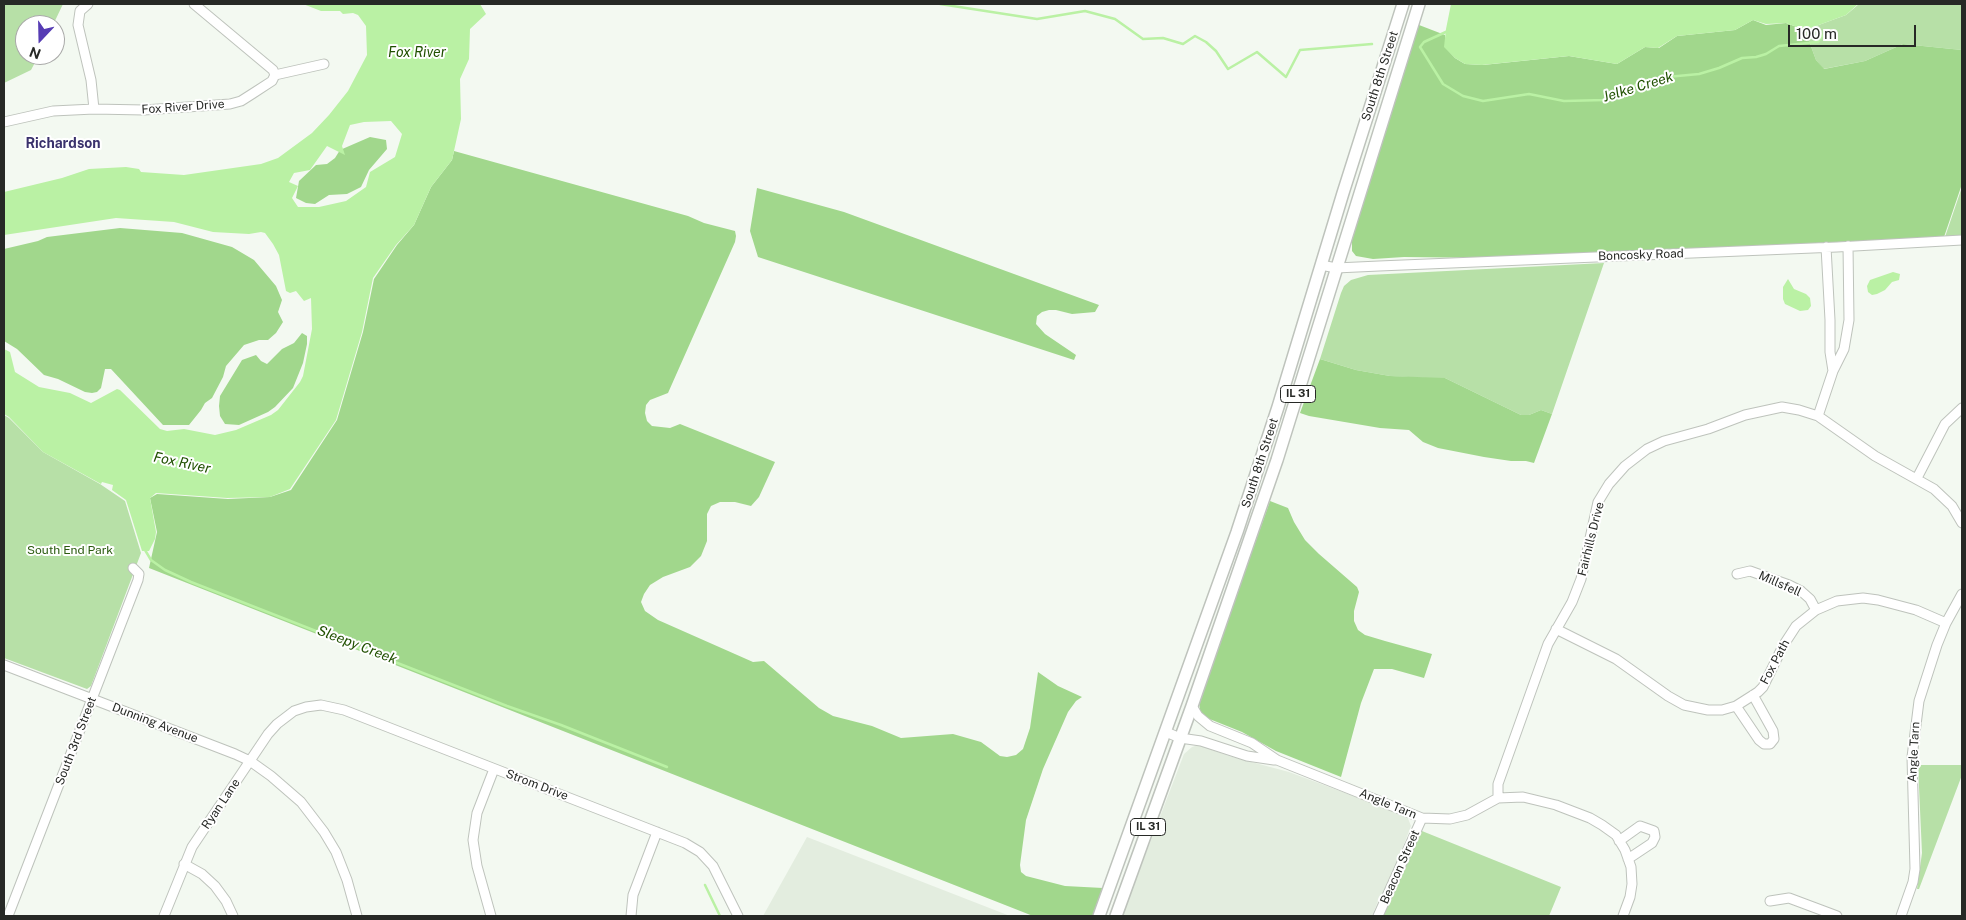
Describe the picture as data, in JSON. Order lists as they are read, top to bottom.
{
  "streets": {
    "main road": ["South 8th Street", "IL 31"],
    "street": [
      "Fox River Drive",
      "Boncosky Road",
      "Fairhills Drive",
      "Millsfell",
      "Fox Path",
      "Dunning Avenue",
      "South 3rd Street",
      "Angle Tarn",
      "Strom Drive",
      "Ryan Lane",
      "Beacon Street"
    ]
  },
  "crossings": [
    ["South 8th Street", "Boncosky Road"],
    ["South 8th Street", "Angle Tarn"],
    ["Fairhills Drive", "Fox Path"],
    ["Fairhills Drive", "Angle Tarn"],
    ["Millsfell", "Fox Path"],
    ["Fox Path", "Angle Tarn"],
    ["Dunning Avenue", "South 3rd Street"],
    ["Dunning Avenue", "Ryan Lane"],
    ["Angle Tarn", "Beacon Street"],
    ["Strom Drive", "Ryan Lane"]
  ],
  "districts": ["Richardson"],
  "water": ["Fox River", "Jelke Creek", "Sleepy Creek"],
  "parks": ["South End Park"],
  "scale_bar": "100 m",
  "north": "bottom"
}
